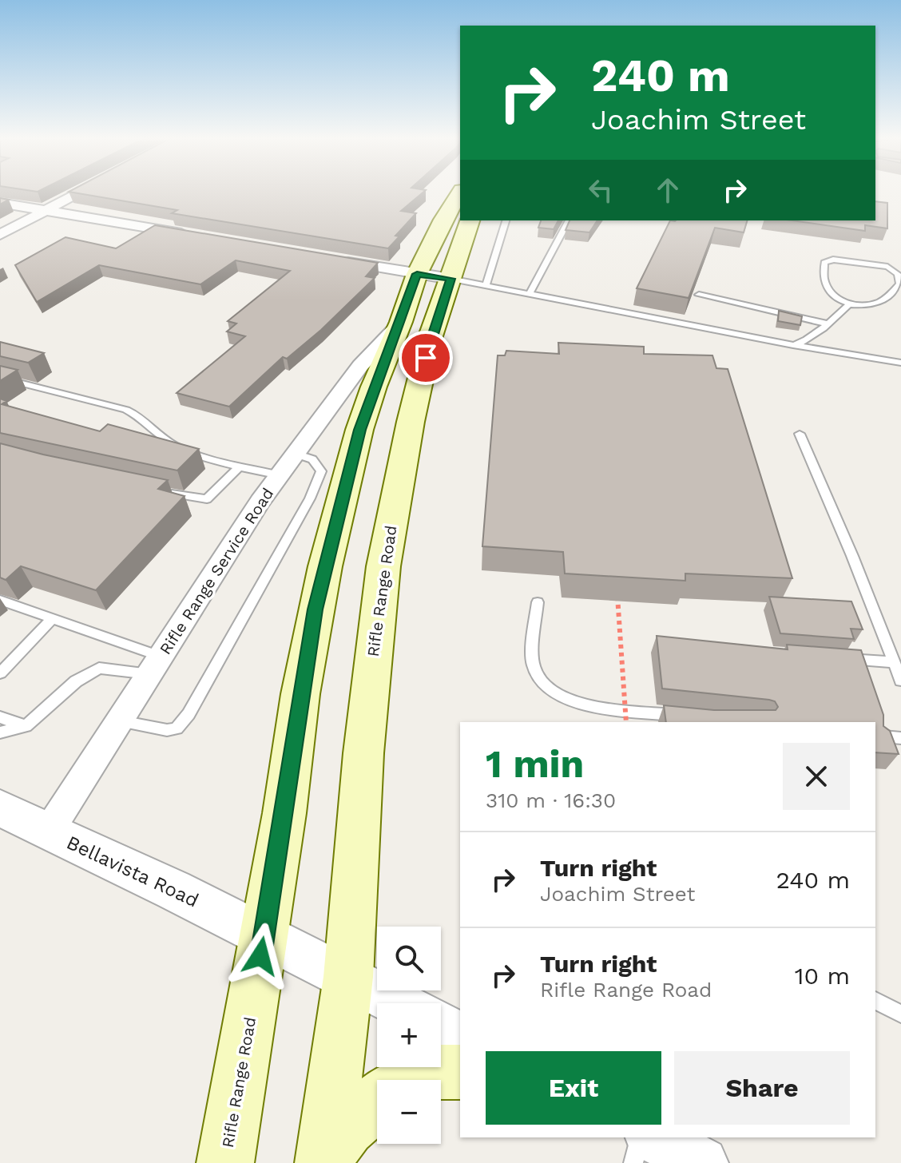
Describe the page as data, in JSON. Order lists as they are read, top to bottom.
{
  "streets": {
    "main road": ["Rifle Range Road"],
    "street": ["Rifle Range Service Road", "Bellavista Road"]
  },
  "crossings": [
    ["Rifle Range Service Road", "Rifle Range Road"],
    ["Rifle Range Service Road", "Bellavista Road"],
    ["Rifle Range Road", "Bellavista Road"]
  ],
  "page": {
    "turn": ["240 m", "Joachim Street"],
    "heading": ["1 min", "310 m · 16:30"],
    "list": [
      {
        "name": "Turn right",
        "note": "Joachim Street",
        "value": "240 m"
      },
      {
        "name": "Turn right",
        "note": "Rifle Range Road",
        "value": "10 m"
      }
    ],
    "map_buttons": ["+", "−"],
    "buttons": ["Exit", "Share"]
  }
}
